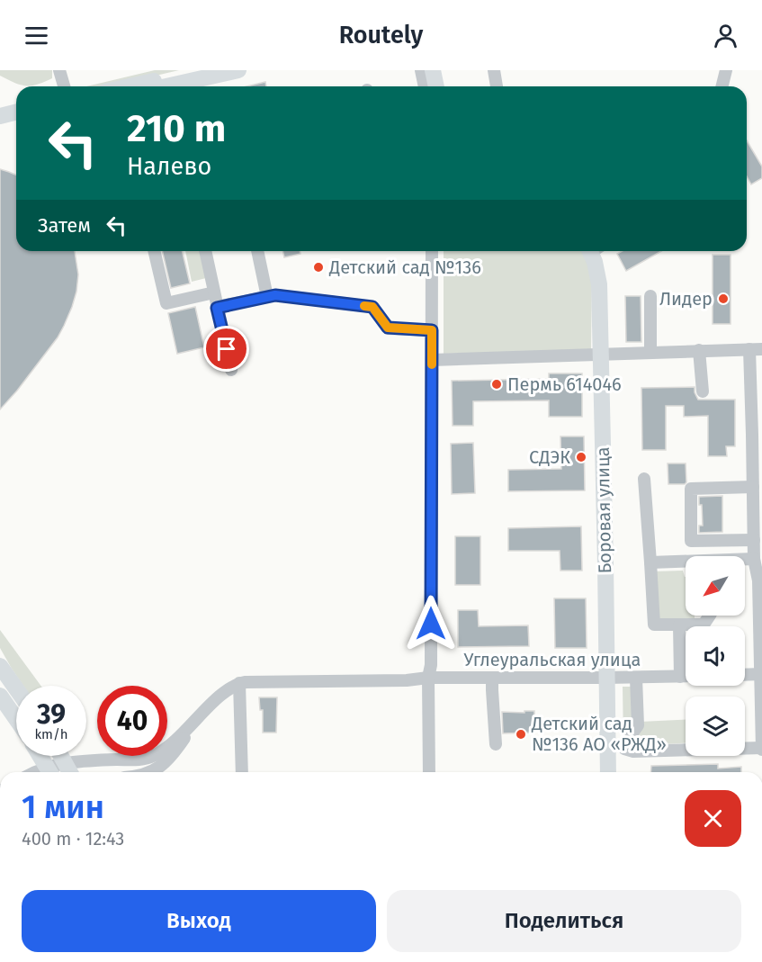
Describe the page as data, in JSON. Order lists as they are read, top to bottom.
{
  "streets": {
    "main road": ["Боровая улица"],
    "street": ["Углеуральская улица"]
  },
  "crossings": [
    ["Боровая улица", "Углеуральская улица"]
  ],
  "places": [
    "Детский сад №136",
    "Лидер",
    "Пермь 614046",
    "СДЭК",
    "Детский сад №136 АО «РЖД»"
  ],
  "north": "bottom left",
  "page": {
    "header": "Routely",
    "turn": ["210 m", "Налево"],
    "then": "Затем",
    "speed": "39 km/h",
    "limit": "40",
    "heading": ["1 мин", "400 m · 12:43"],
    "buttons": ["Выход", "Поделиться"]
  }
}
